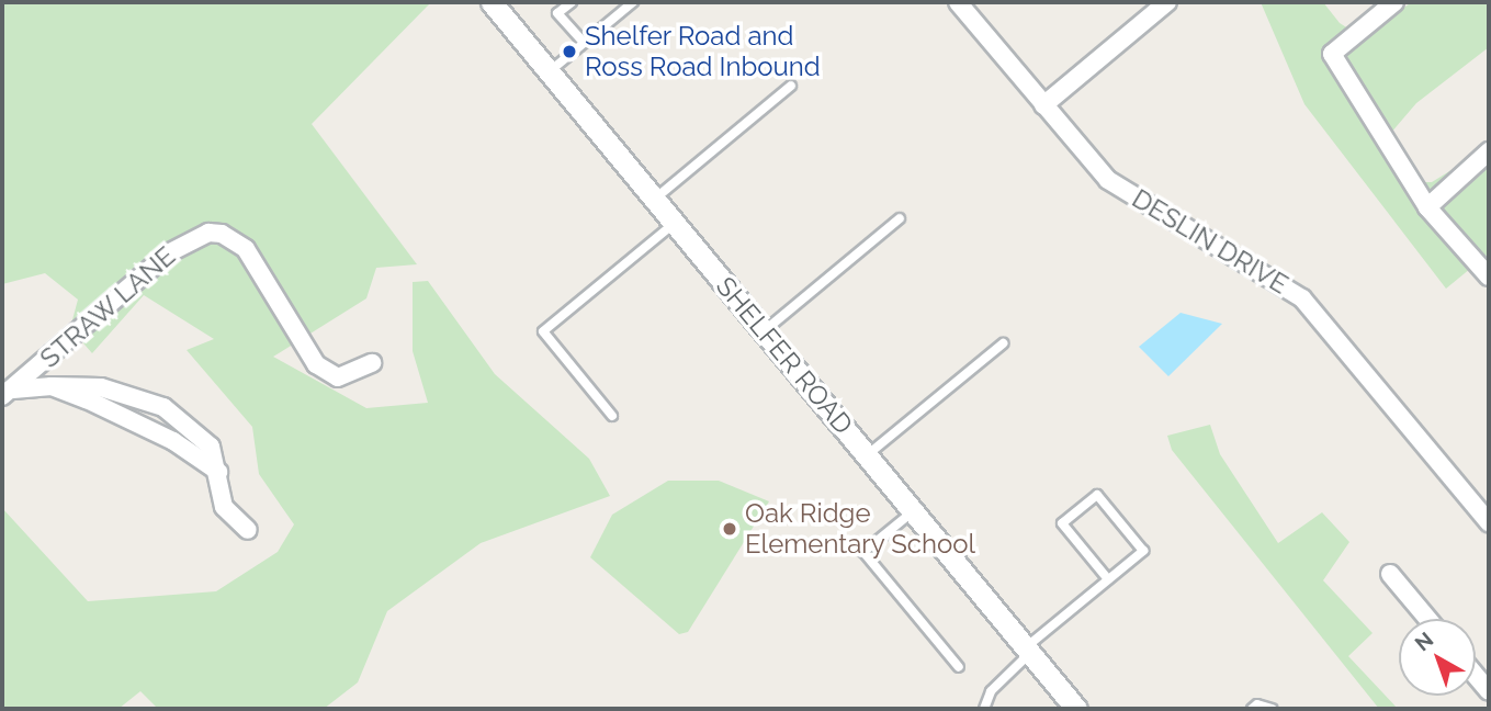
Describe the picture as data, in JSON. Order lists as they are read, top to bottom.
{
  "streets": {
    "street": ["DESLIN DRIVE", "STRAW LANE", "SHELFER ROAD"]
  },
  "places": ["Shelfer Road and Ross Road Inbound", "Oak Ridge Elementary School"],
  "north": "top left"
}
